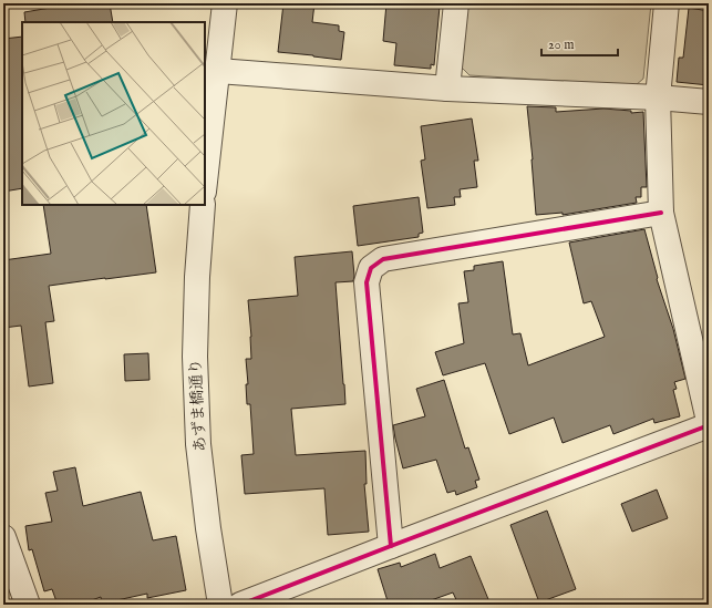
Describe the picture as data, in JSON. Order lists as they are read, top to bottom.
{
  "streets": {
    "street": ["あずま橋通り"]
  },
  "scale_bar": "20 m"
}
